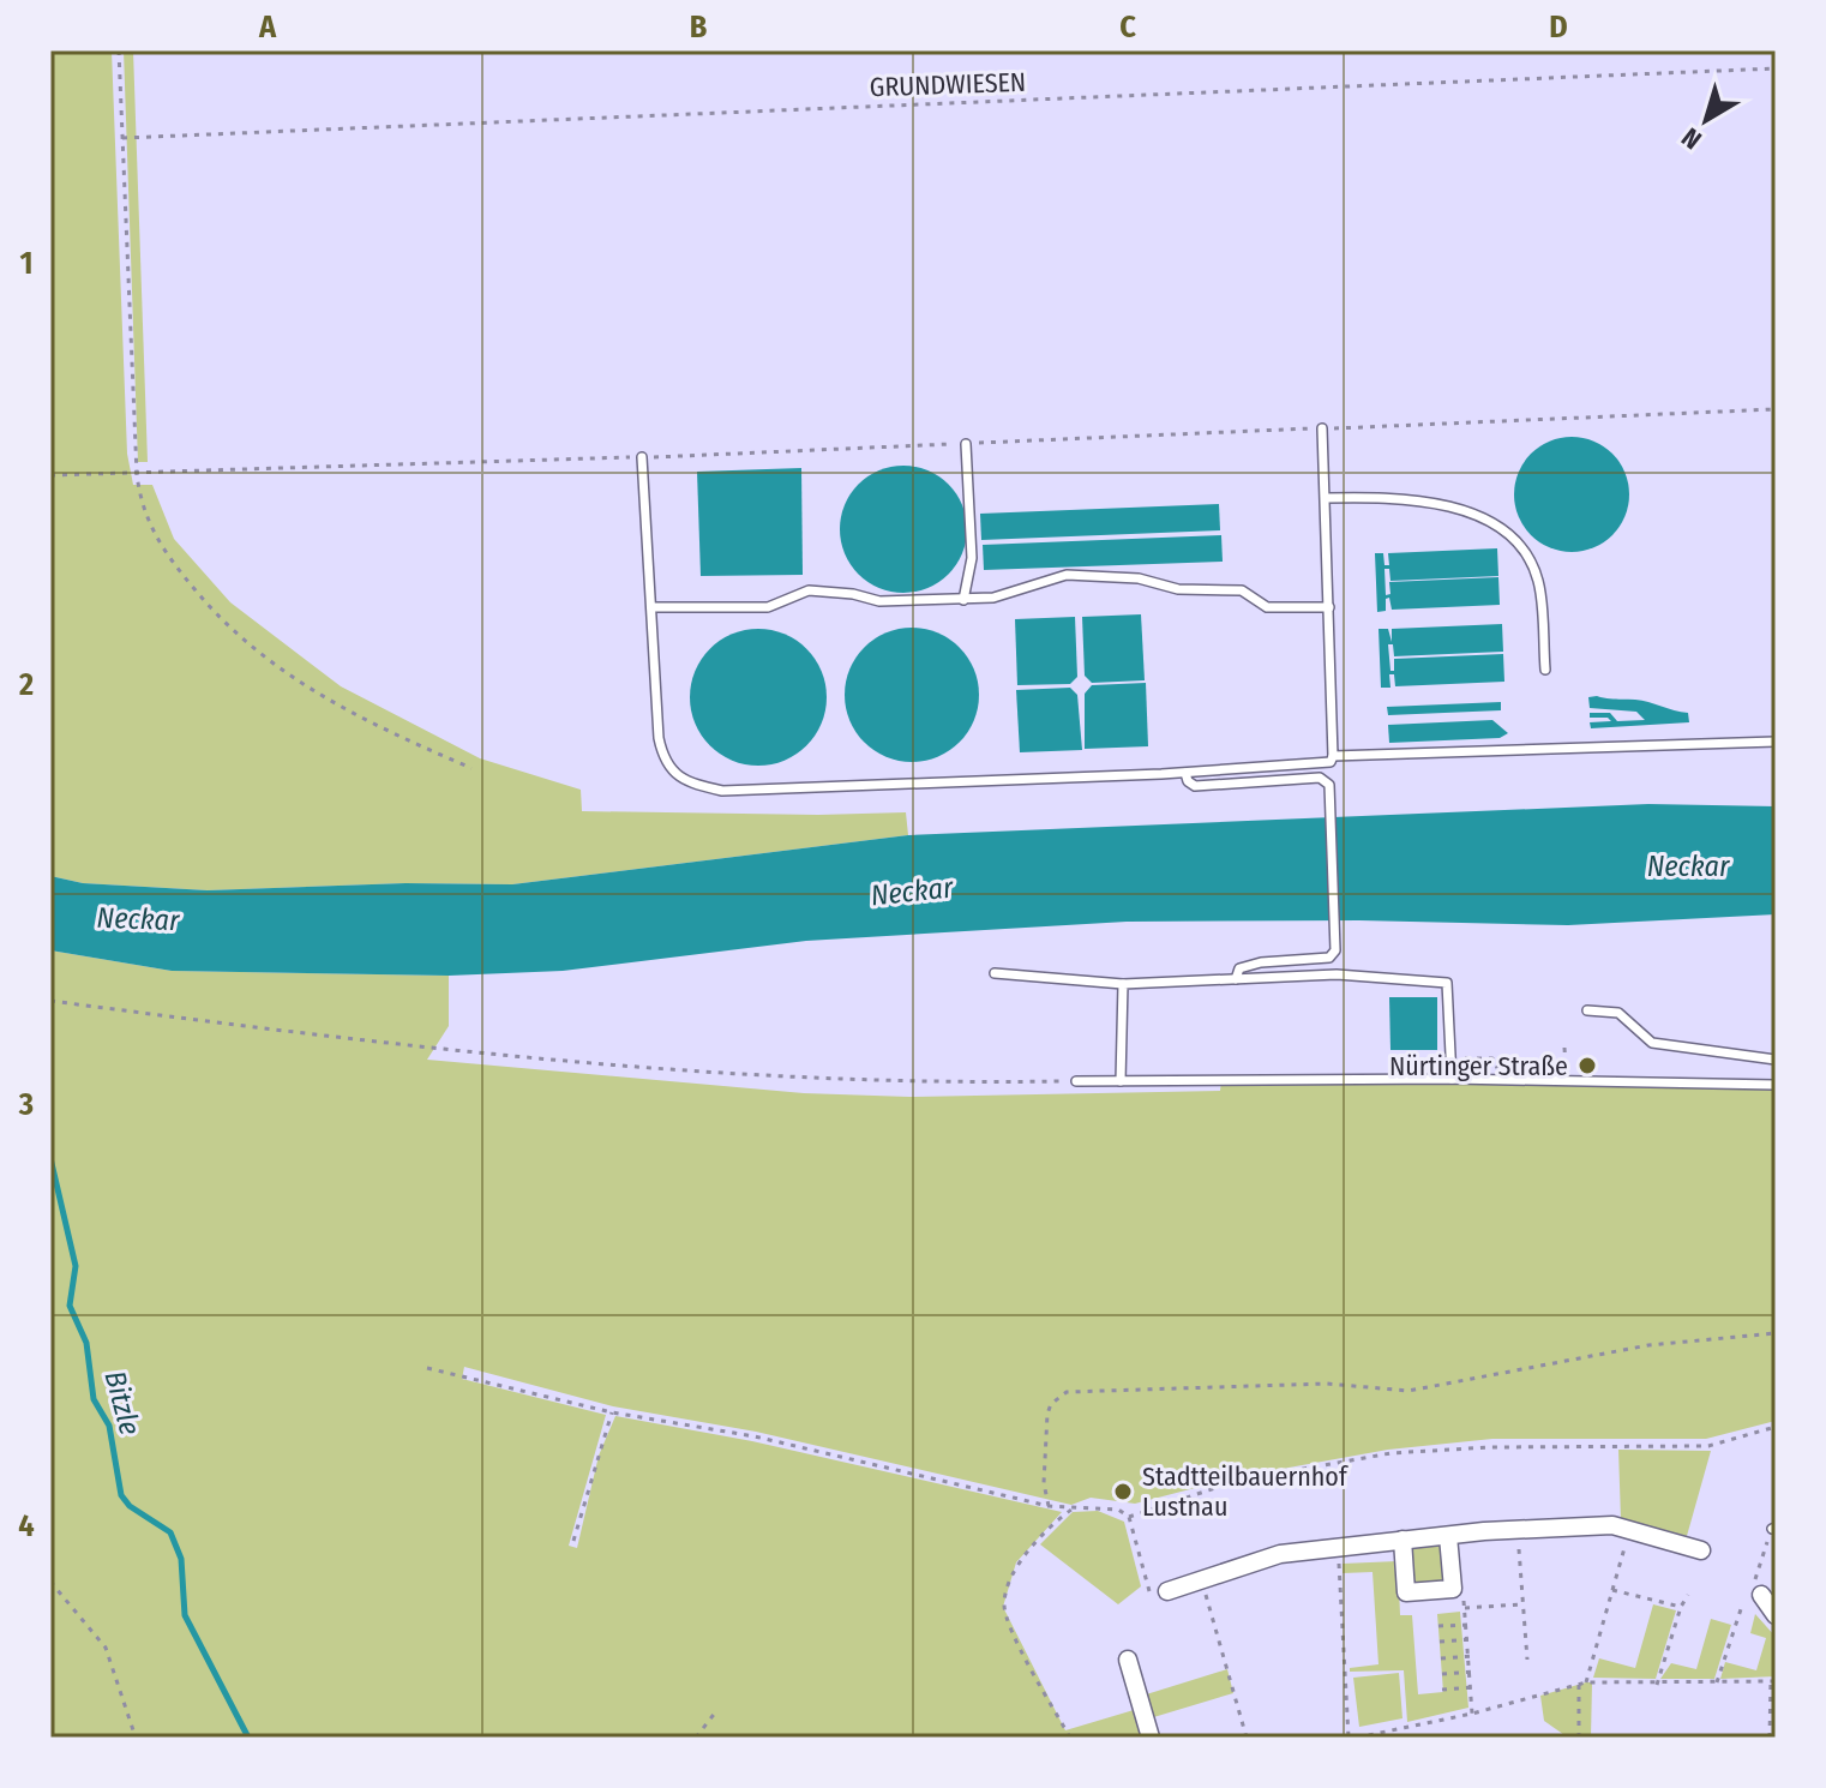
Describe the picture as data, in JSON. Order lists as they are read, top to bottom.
{
  "streets": {
    "path": ["GRUNDWIESEN"]
  },
  "water": ["Neckar", "Bitzle"],
  "places": ["Nürtinger Straße", "Stadtteilbauernhof Lustnau"],
  "north": "bottom left",
  "grid": {
    "columns": [
      "A",
      "B",
      "C",
      "D"
    ],
    "rows": [
      "1",
      "2",
      "3",
      "4"
    ]
  }
}
